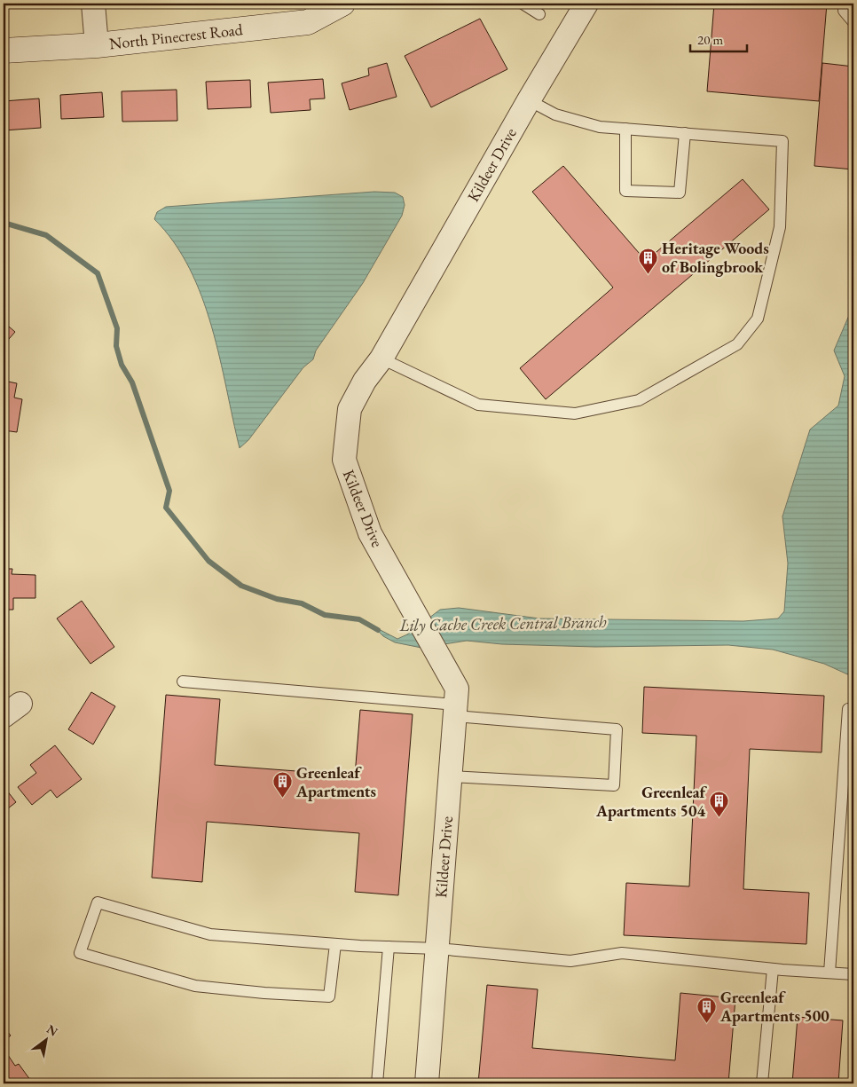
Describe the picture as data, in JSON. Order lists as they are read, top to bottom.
{
  "streets": {
    "street": ["North Pinecrest Road", "Kildeer Drive"]
  },
  "water": ["Lily Cache Creek Central Branch"],
  "places": {
    "building": [
      "Heritage Woods of Bolingbrook",
      "Greenleaf Apartments",
      "Greenleaf Apartments 504",
      "Greenleaf Apartments 500"
    ]
  },
  "scale_bar": "20 m",
  "north": "top right"
}
